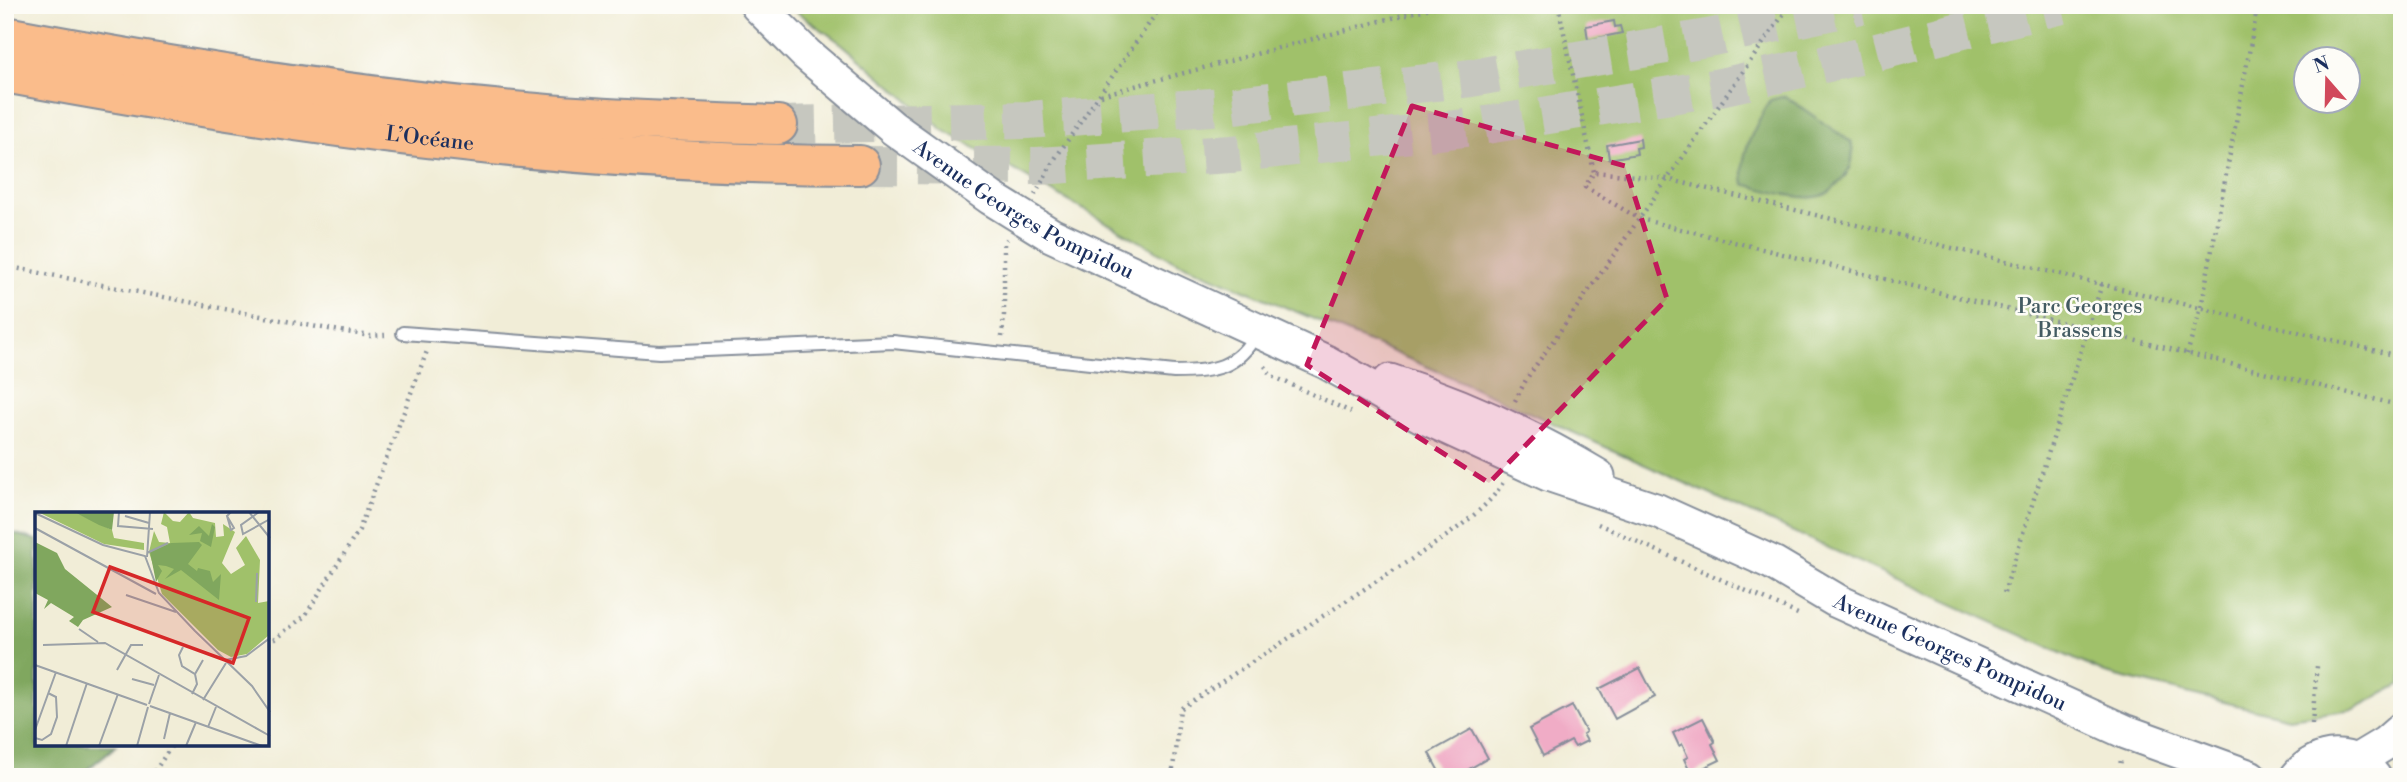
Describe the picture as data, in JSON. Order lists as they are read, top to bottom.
{
  "streets": {
    "highway": ["L’Océane"],
    "street": ["Avenue Georges Pompidou"]
  },
  "parks": ["Parc Georges Brassens"],
  "north": "top"
}
